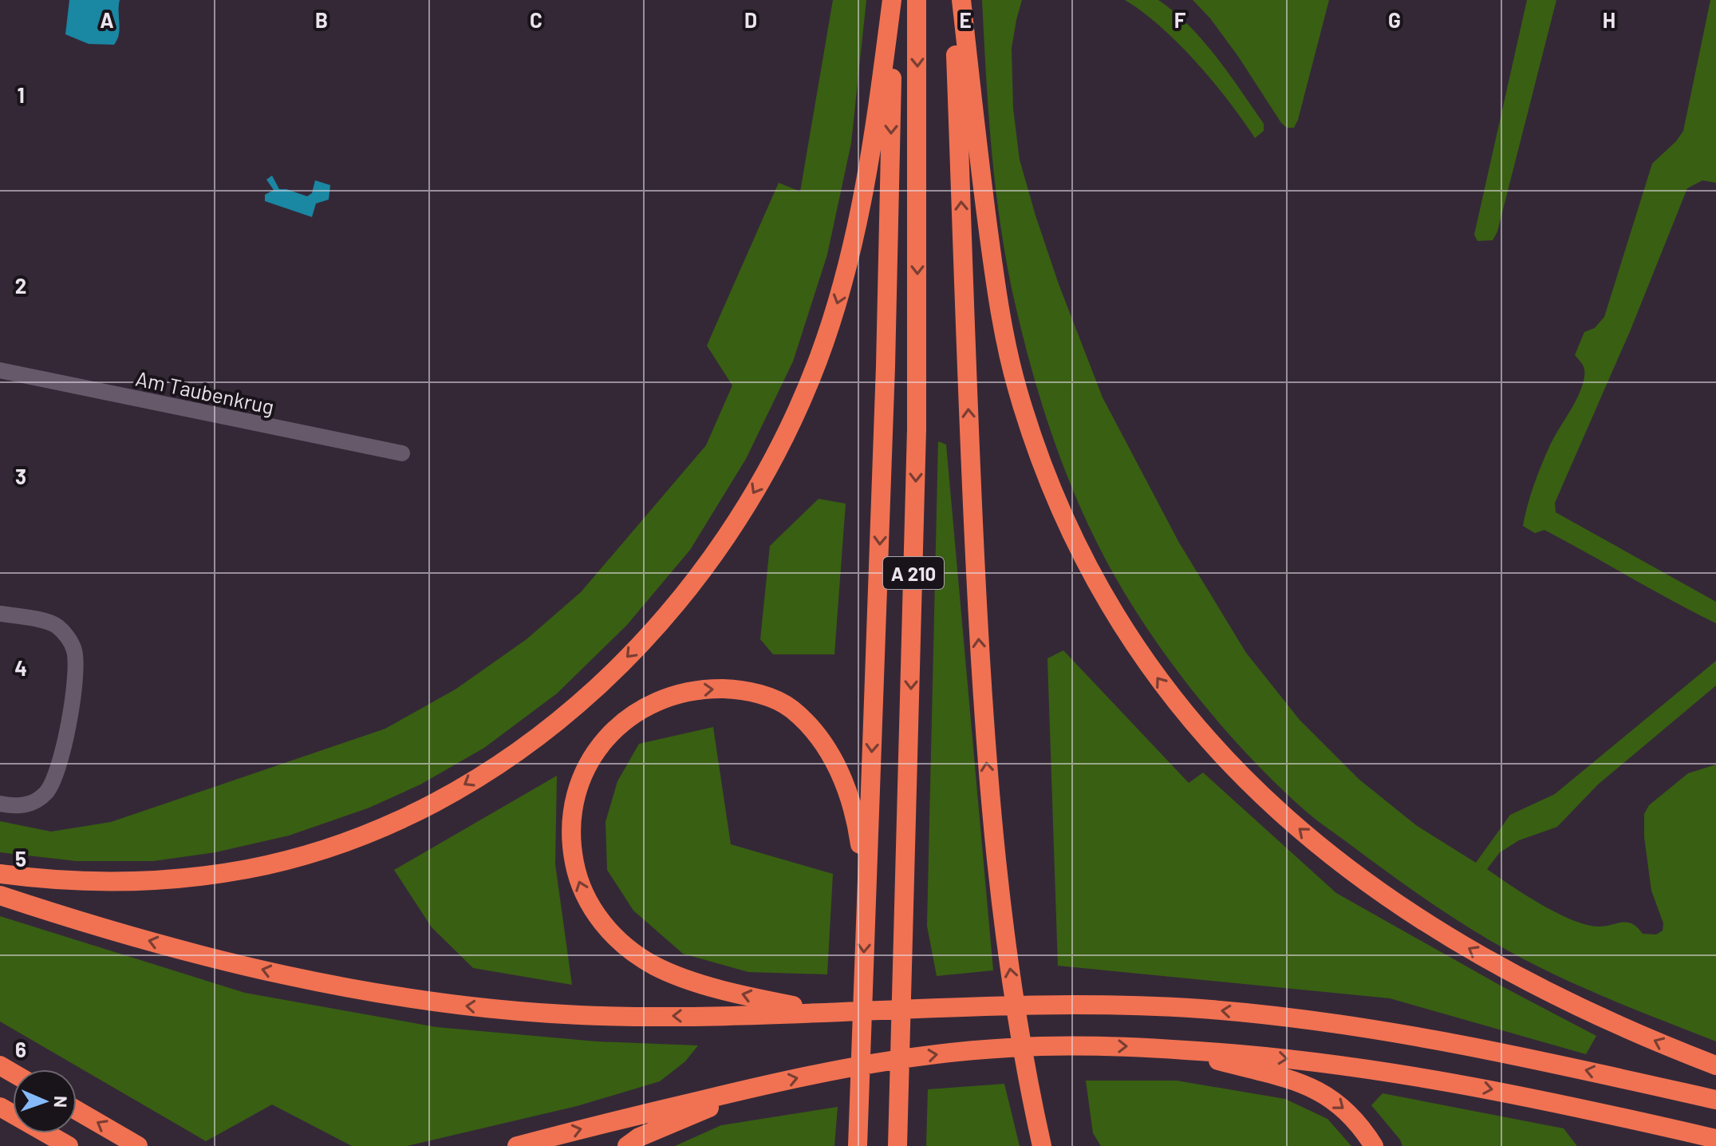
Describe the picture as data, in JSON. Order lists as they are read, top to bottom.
{
  "streets": {
    "highway": ["A 210"],
    "street": ["Am Taubenkrug"]
  },
  "north": "right",
  "grid": {
    "columns": [
      "A",
      "B",
      "C",
      "D",
      "E",
      "F",
      "G",
      "H"
    ],
    "rows": [
      "1",
      "2",
      "3",
      "4",
      "5",
      "6"
    ]
  }
}
